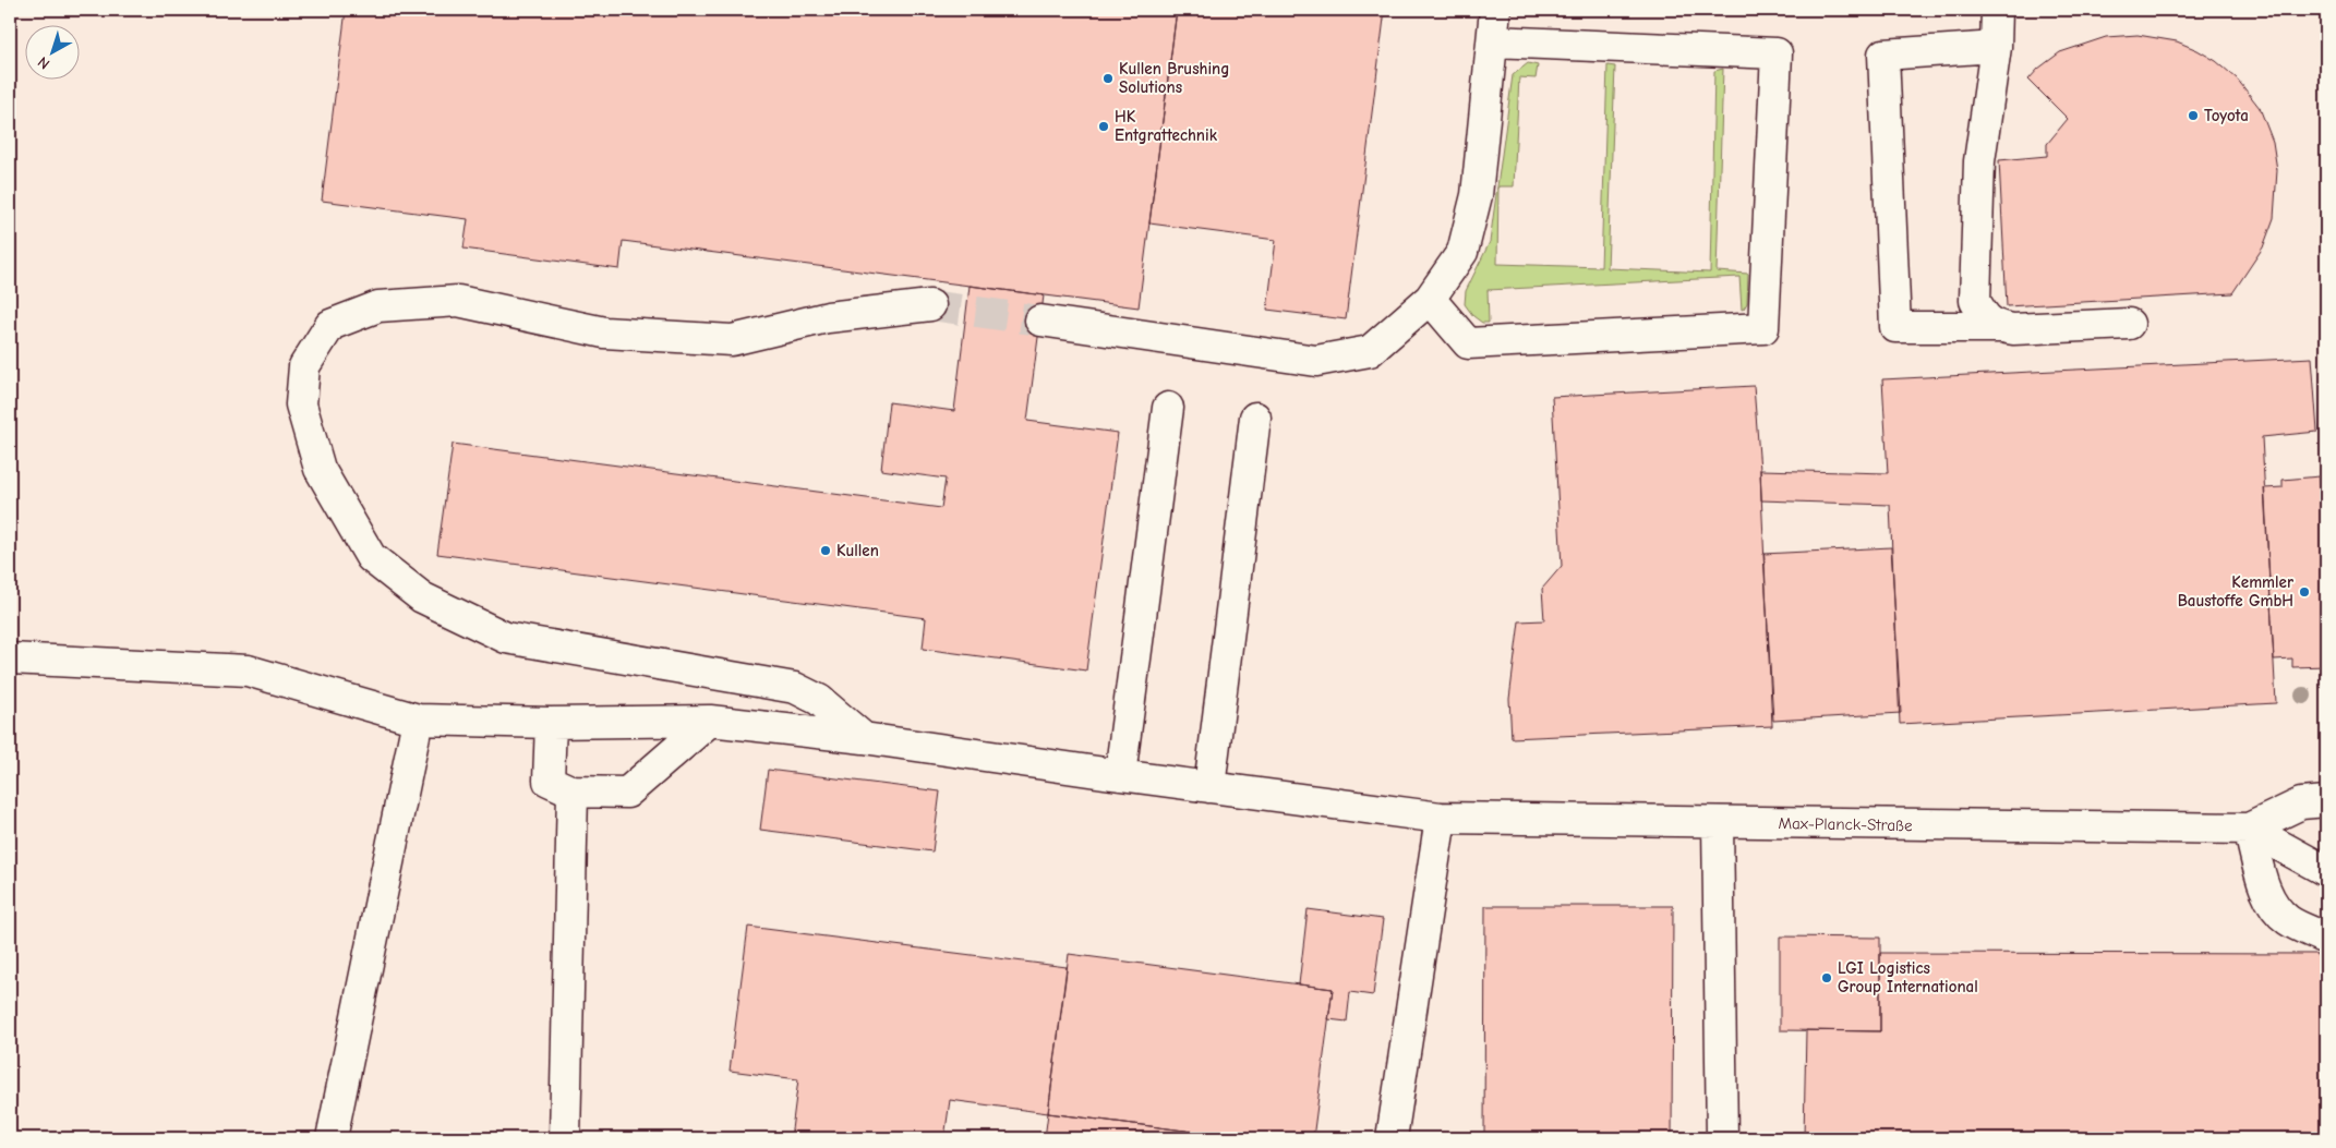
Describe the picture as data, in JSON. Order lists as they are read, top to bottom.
{
  "streets": {
    "street": ["Max-Planck-Straße"]
  },
  "places": [
    "Kullen Brushing Solutions",
    "Toyota",
    "HK Entgrattechnik",
    "Kullen",
    "Kemmler Baustoffe GmbH",
    "LGI Logistics Group International"
  ],
  "north": "bottom left"
}
